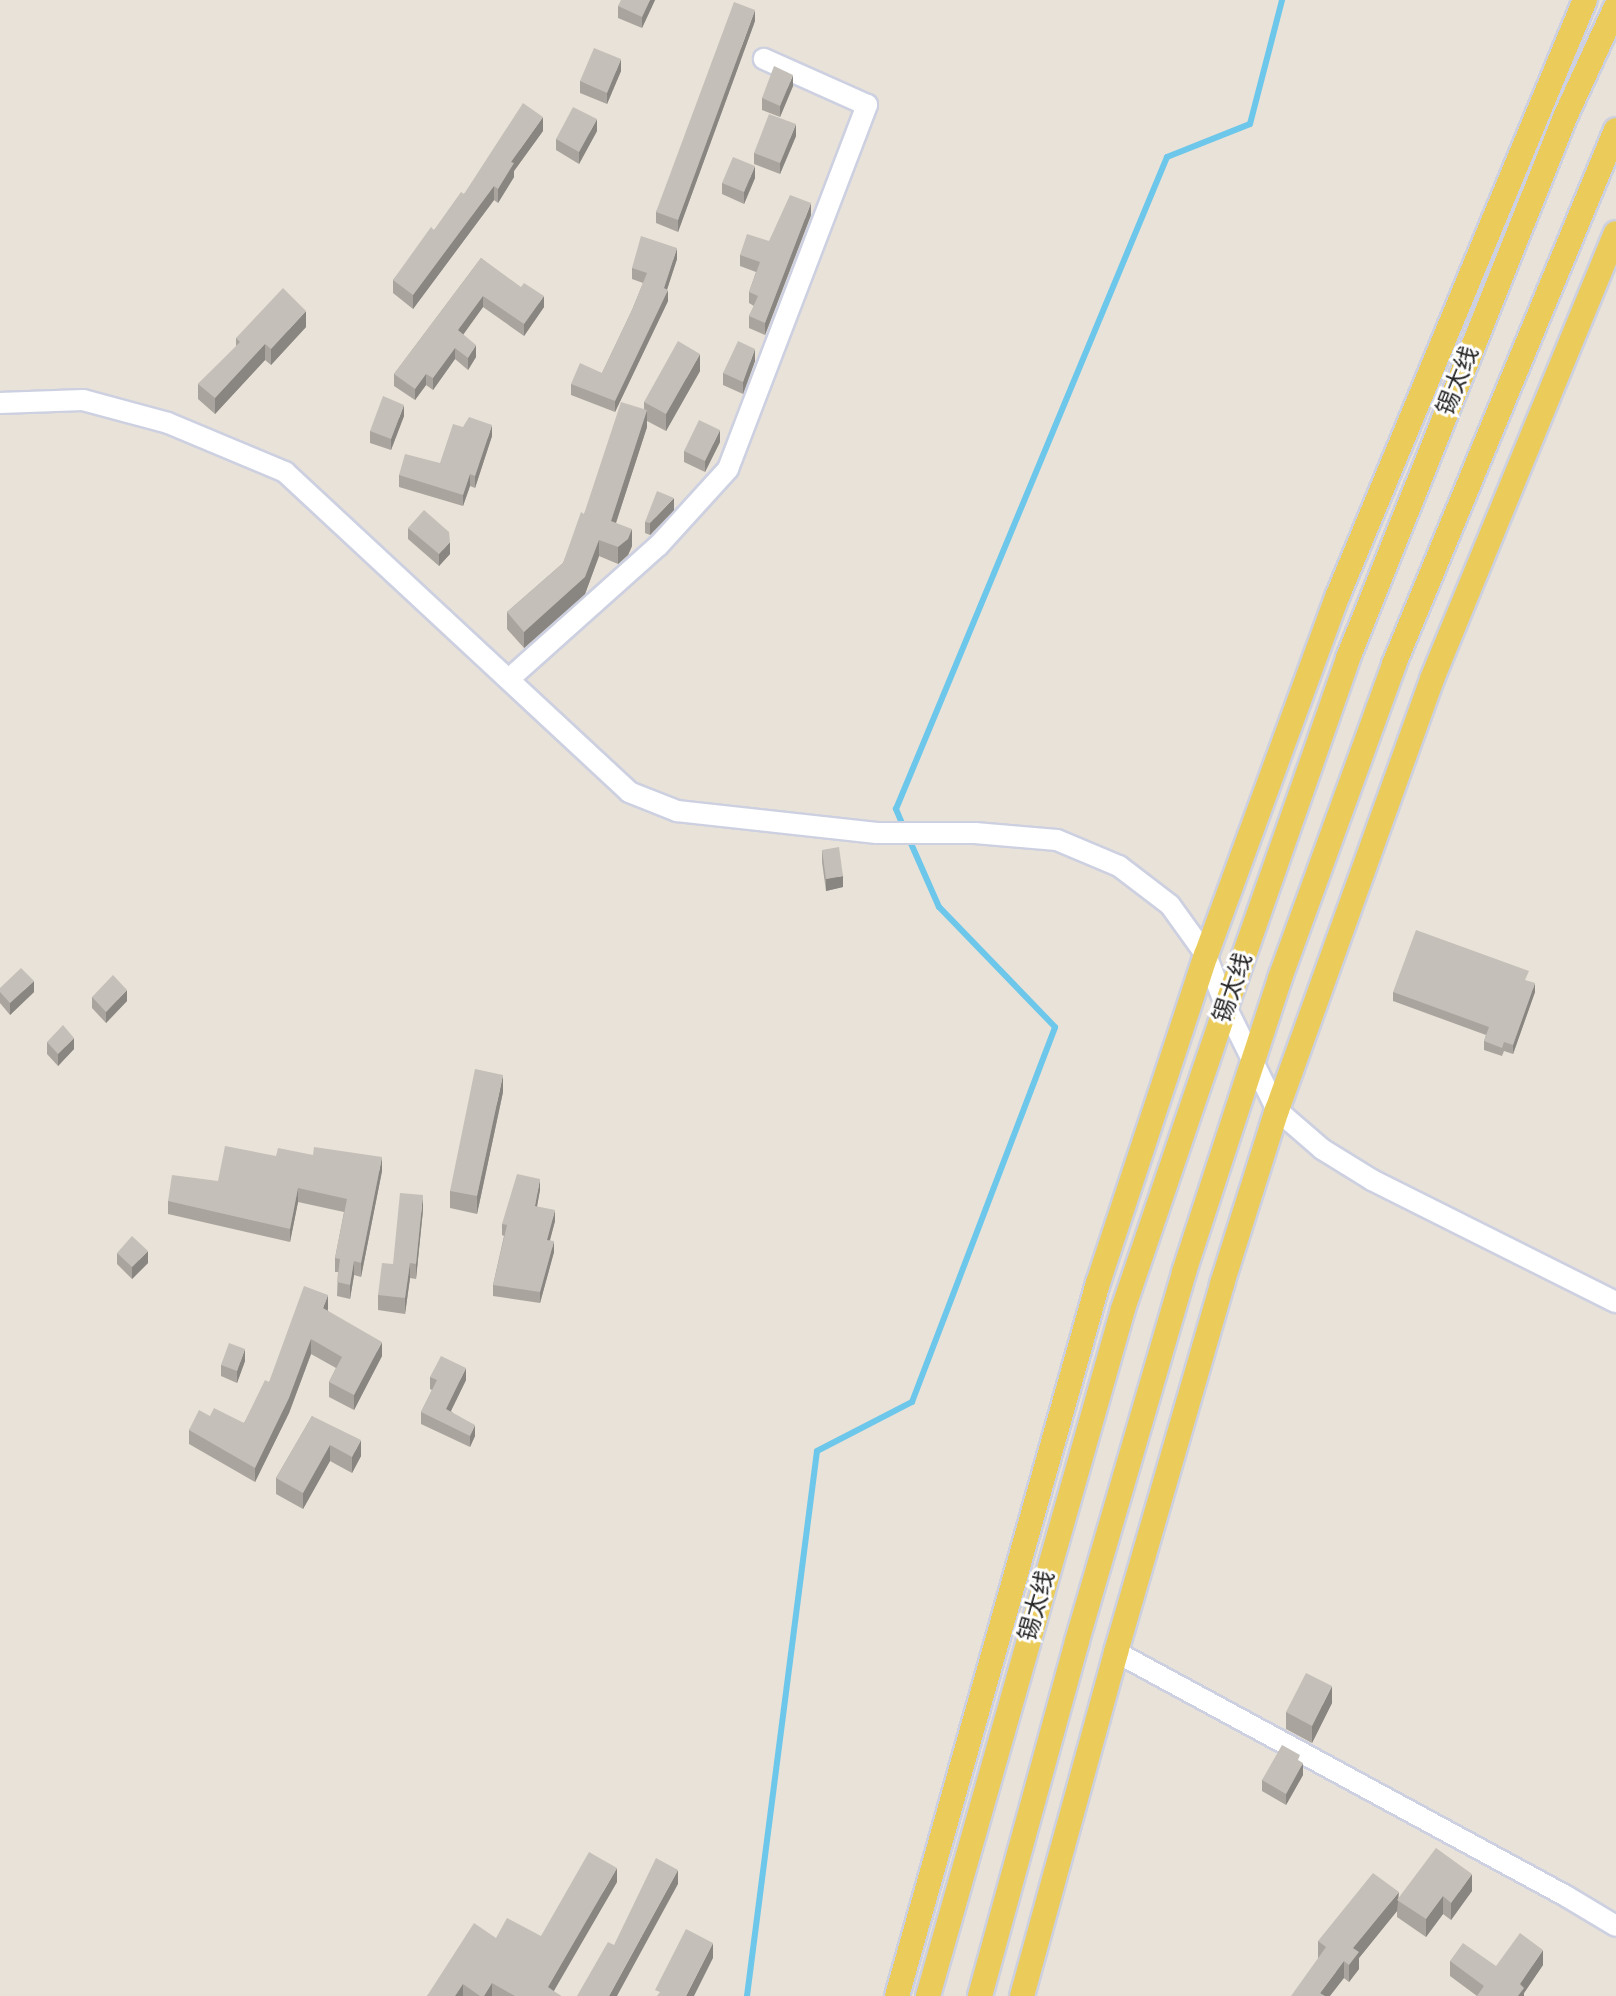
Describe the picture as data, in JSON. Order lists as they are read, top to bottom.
{
  "streets": {
    "main road": ["锡太线"]
  }
}
